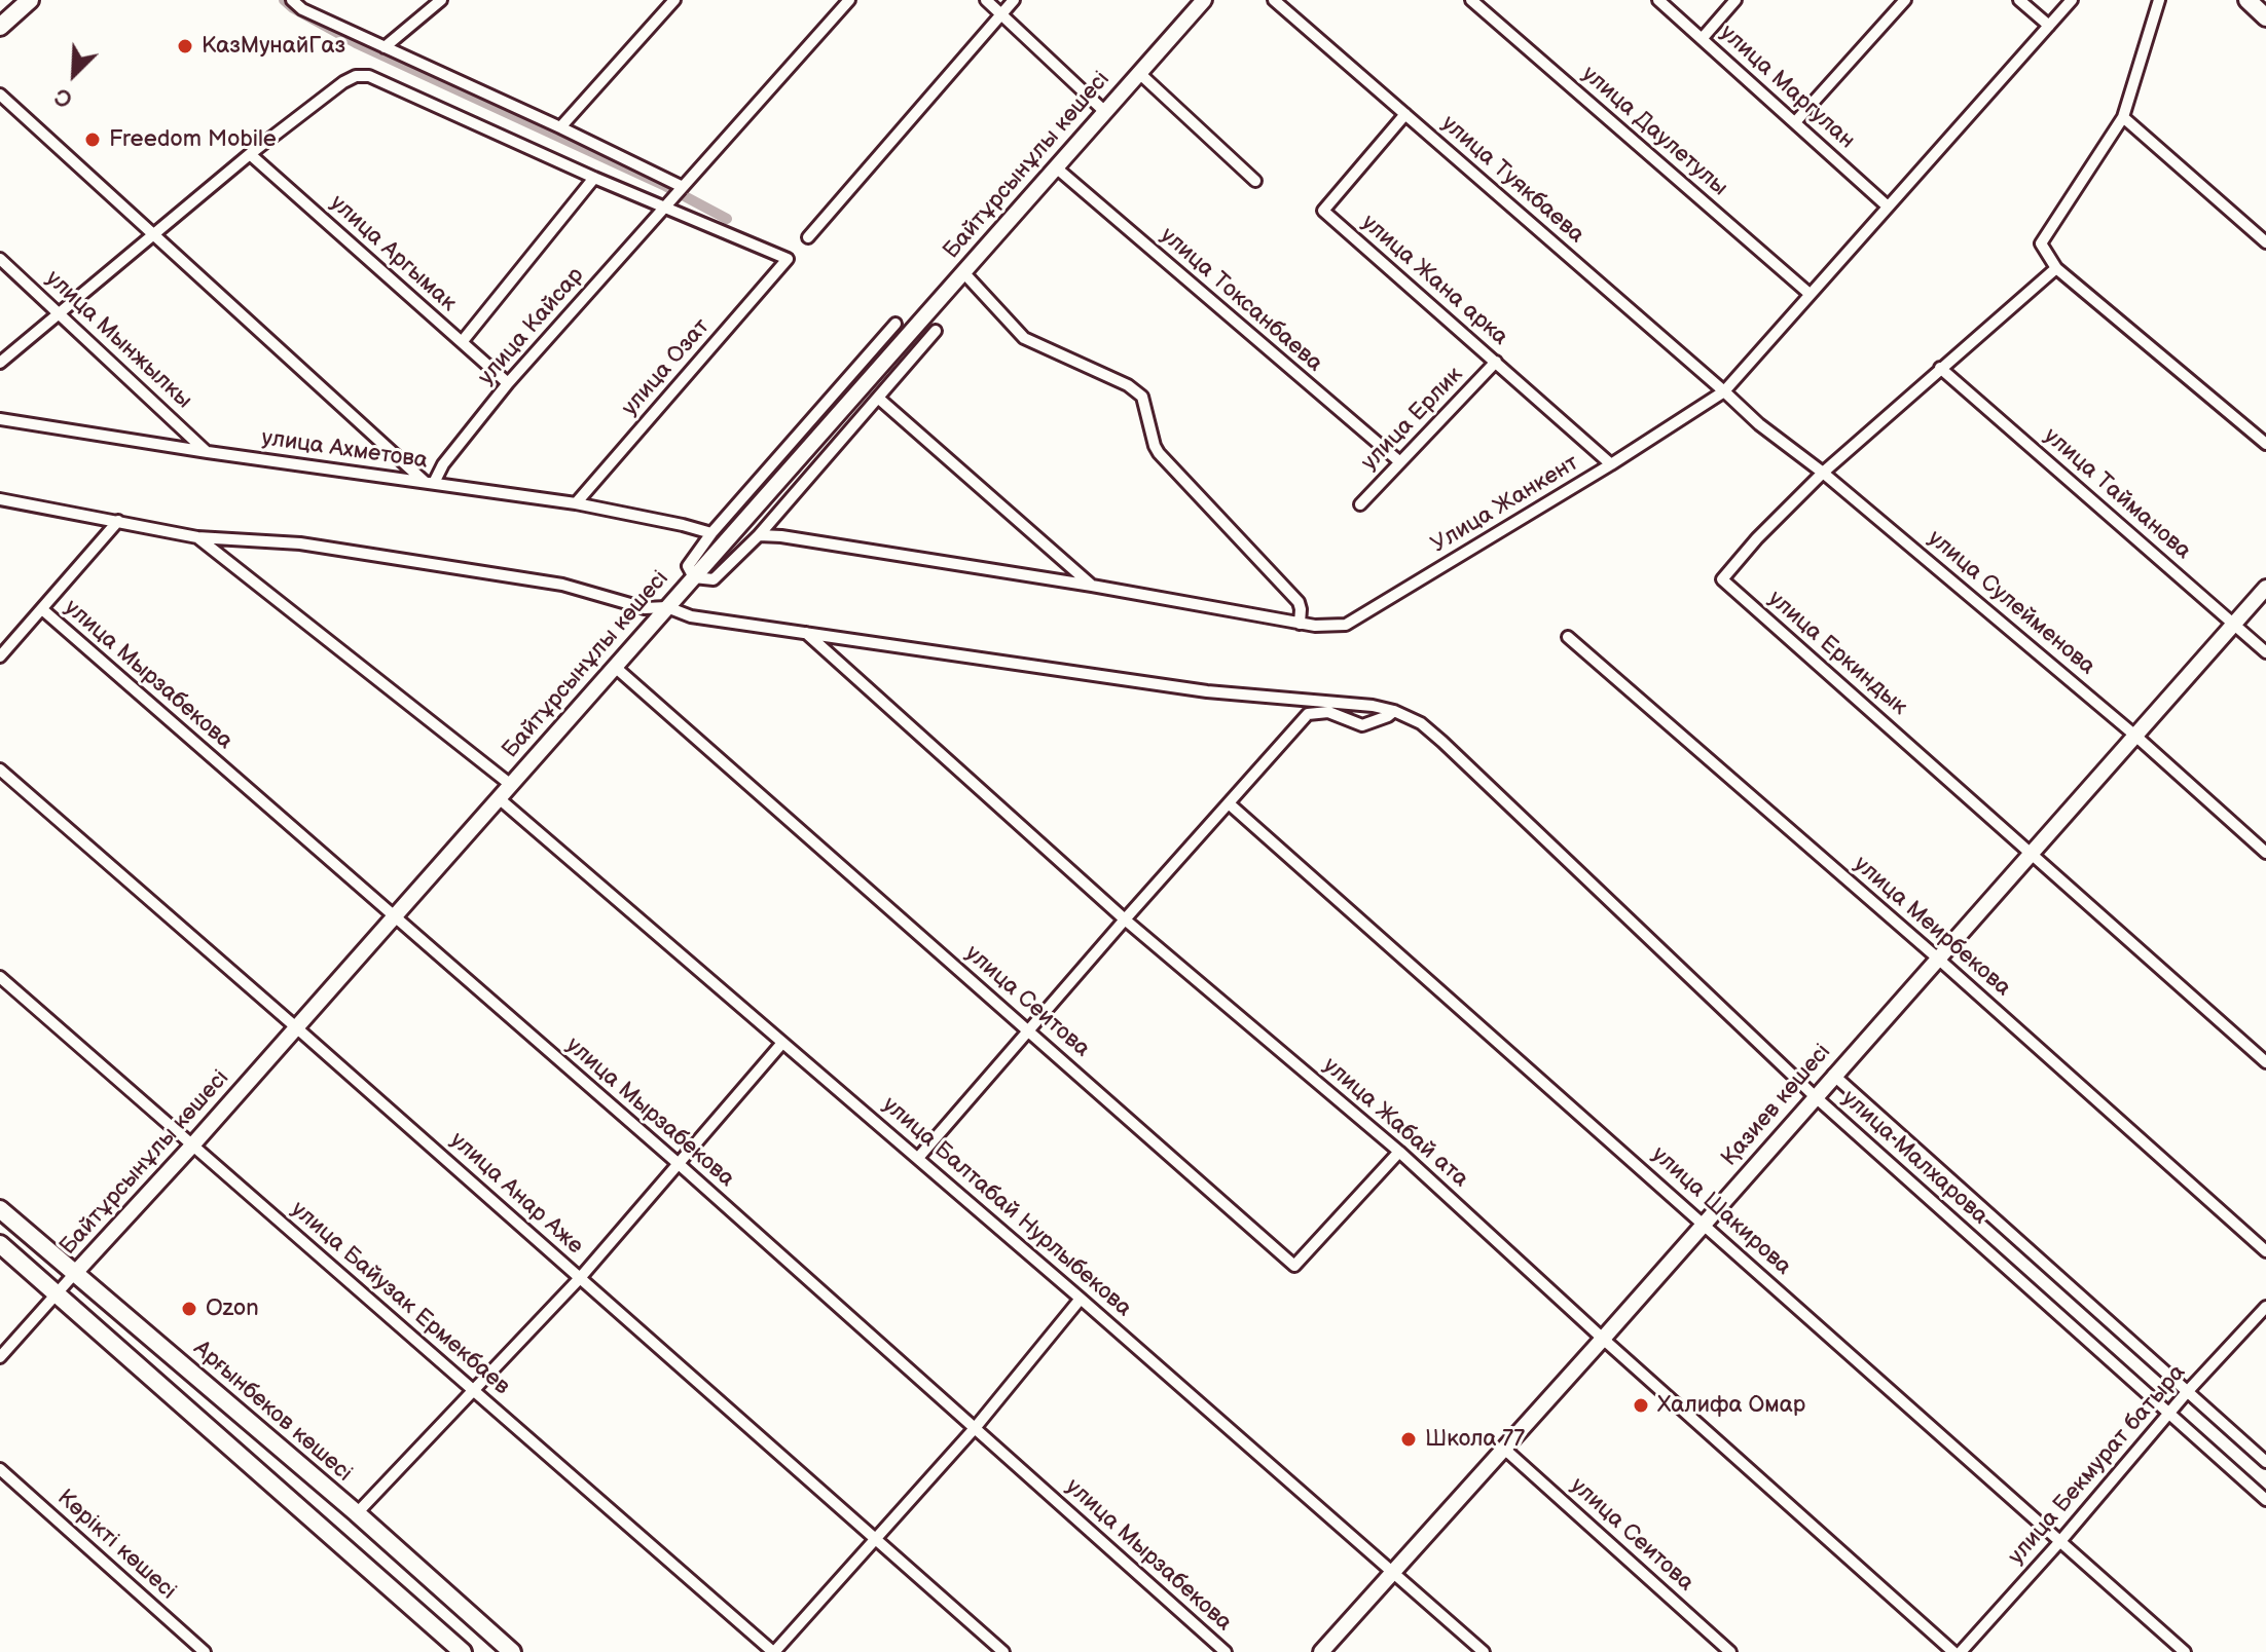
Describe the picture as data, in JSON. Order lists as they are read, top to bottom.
{
  "streets": {
    "main road": ["Байтұрсынұлы көшесі", "Қазиев көшесі", "Арғынбеков көшесі"],
    "street": [
      "улица Маргулан",
      "улица Даулетулы",
      "улица Туякбаева",
      "улица Аргымак",
      "улица Жана арка",
      "улица Токсанбаева",
      "улица Кайсар",
      "улица Мынжылкы",
      "улица Озат",
      "улица Ерлик",
      "улица Ахметова",
      "улица Тайманова",
      "Улица Жанкент",
      "улица Сулейменова",
      "улица Еркиндык",
      "улица Мырзабекова",
      "улица Меирбекова",
      "улица Сеитова",
      "улица Жабай ата",
      "улица Малхарова",
      "улица Анар Аже",
      "улица Балтабай Нурлыбекова",
      "улица Шакирова",
      "улица Байузак Ермекбаев",
      "улица Бекмурат батыра",
      "Көрікті көшесі"
    ]
  },
  "crossings": [
    ["улица Маргулан", "Улица Жанкент"],
    ["улица Даулетулы", "Улица Жанкент"],
    ["Байтұрсынұлы көшесі", "улица Токсанбаева"],
    ["Байтұрсынұлы көшесі", "улица Мырзабекова"],
    ["Байтұрсынұлы көшесі", "улица Сеитова"],
    ["Байтұрсынұлы көшесі", "улица Малхарова"],
    ["Байтұрсынұлы көшесі", "улица Анар Аже"],
    ["Байтұрсынұлы көшесі", "улица Балтабай Нурлыбекова"],
    ["Байтұрсынұлы көшесі", "улица Байузак Ермекбаев"],
    ["Байтұрсынұлы көшесі", "Арғынбеков көшесі"],
    ["улица Туякбаева", "улица Жана арка"],
    ["улица Туякбаева", "Улица Жанкент"],
    ["улица Туякбаева", "улица Сулейменова"],
    ["улица Аргымак", "улица Кайсар"],
    ["улица Жана арка", "улица Ерлик"],
    ["улица Жана арка", "Улица Жанкент"],
    ["улица Токсанбаева", "улица Ерлик"],
    ["улица Кайсар", "улица Озат"],
    ["улица Кайсар", "улица Ахметова"],
    ["улица Мынжылкы", "улица Ахметова"],
    ["улица Озат", "улица Ахметова"],
    ["улица Тайманова", "улица Еркиндык"],
    ["улица Тайманова", "Қазиев көшесі"],
    ["Улица Жанкент", "улица Сулейменова"],
    ["улица Сулейменова", "улица Еркиндык"],
    ["улица Сулейменова", "Қазиев көшесі"],
    ["улица Еркиндык", "Қазиев көшесі"],
    ["улица Меирбекова", "Қазиев көшесі"],
    ["улица Сеитова", "Қазиев көшесі"],
    ["улица Сеитова", "улица Жабай ата"],
    ["Қазиев көшесі", "улица Жабай ата"],
    ["Қазиев көшесі", "улица Малхарова"],
    ["Қазиев көшесі", "улица Балтабай Нурлыбекова"],
    ["Қазиев көшесі", "улица Шакирова"],
    ["улица Жабай ата", "улица Малхарова"],
    ["улица Малхарова", "улица Бекмурат батыра"],
    ["улица Шакирова", "улица Бекмурат батыра"]
  ],
  "places": [
    "КазМунайГаз",
    "Freedom Mobile",
    "Ozon",
    "Халифа Омар",
    "Школа 77"
  ],
  "north": "bottom left"
}
